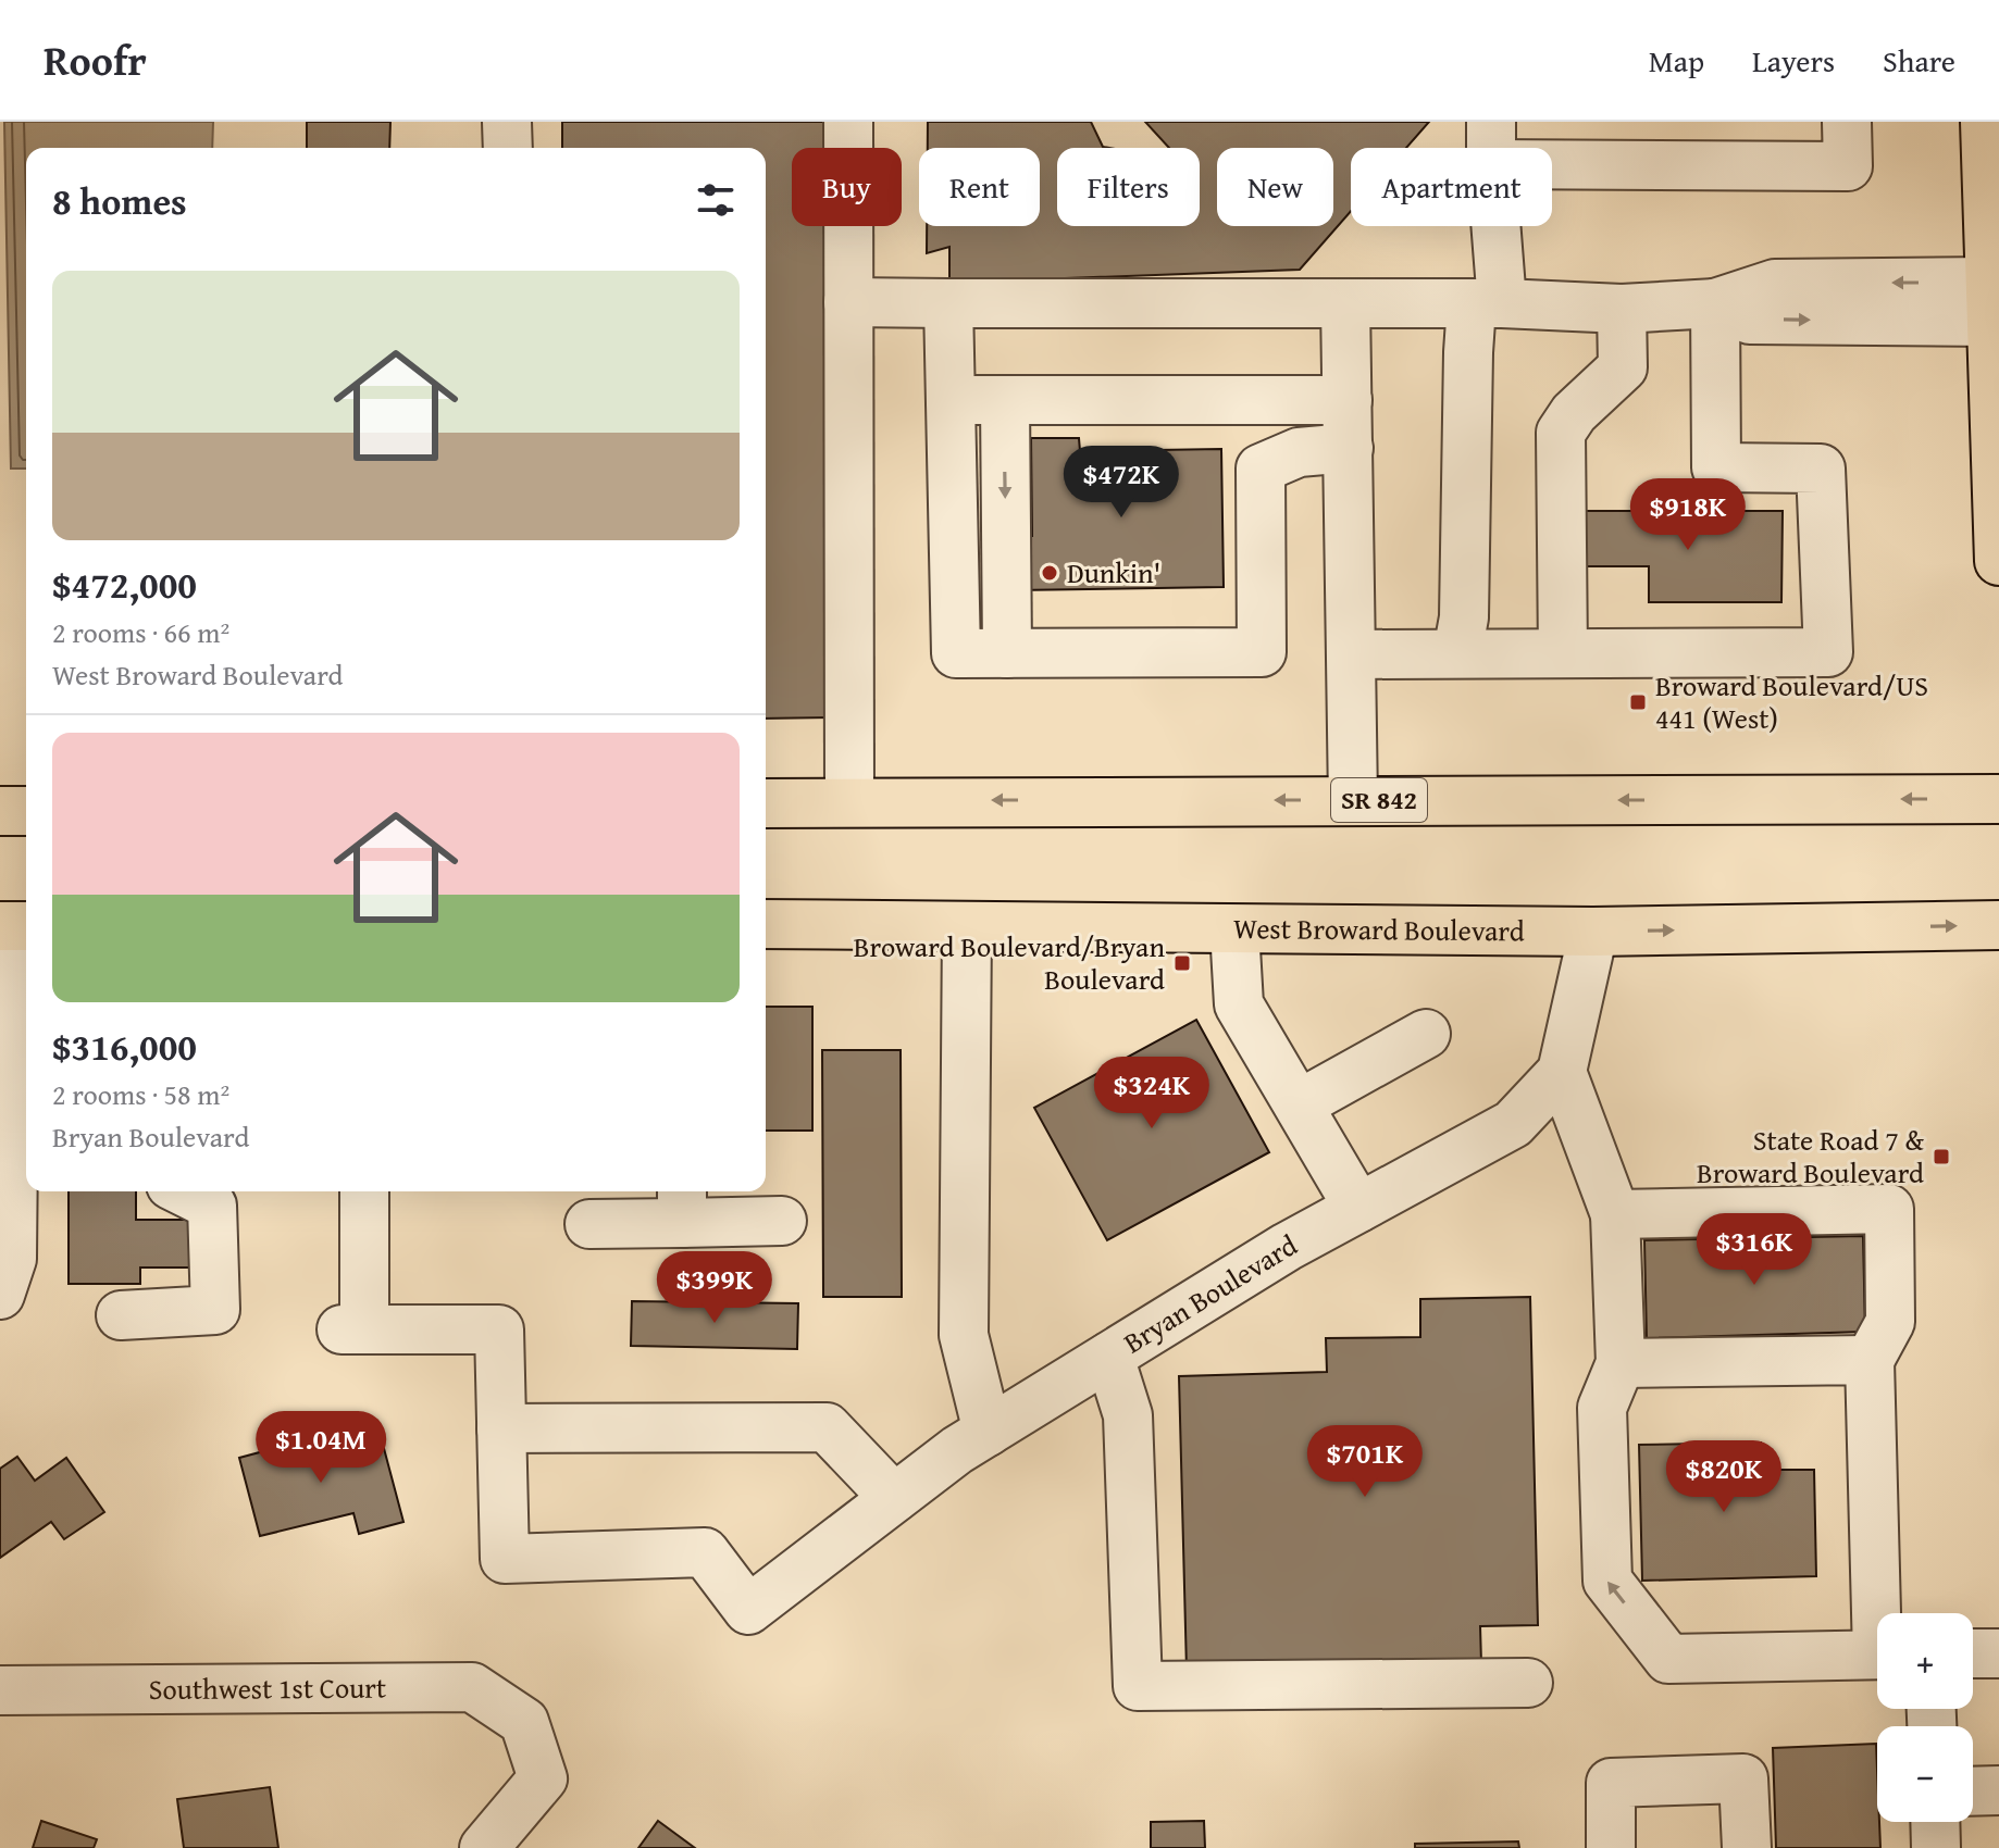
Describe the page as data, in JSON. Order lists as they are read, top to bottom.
{
  "streets": {
    "main road": ["SR 842", "West Broward Boulevard"],
    "street": ["Bryan Boulevard", "Southwest 1st Court"]
  },
  "places": {
    "other": ["Dunkin'"],
    "transit": ["Broward Boulevard/US 441 (West)", "Broward Boulevard/Bryan Boulevard", "State Road 7 & Broward Boulevard"]
  },
  "page": {
    "header": "Roofr",
    "nav": ["Map", "Layers", "Share"],
    "chip": [
      "Buy",
      "Rent",
      "Filters",
      "New",
      "Apartment"
    ],
    "heading": "8 homes",
    "list": [
      {
        "name": "$472,000",
        "note": "2 rooms · 66 m² · West Broward Boulevard"
      },
      {
        "name": "$316,000",
        "note": "2 rooms · 58 m² · Bryan Boulevard"
      }
    ],
    "price": [
      "$472K",
      "$918K",
      "$324K",
      "$316K",
      "$399K",
      "$1.04M",
      "$701K",
      "$820K"
    ],
    "map_buttons": ["+", "−"]
  }
}
